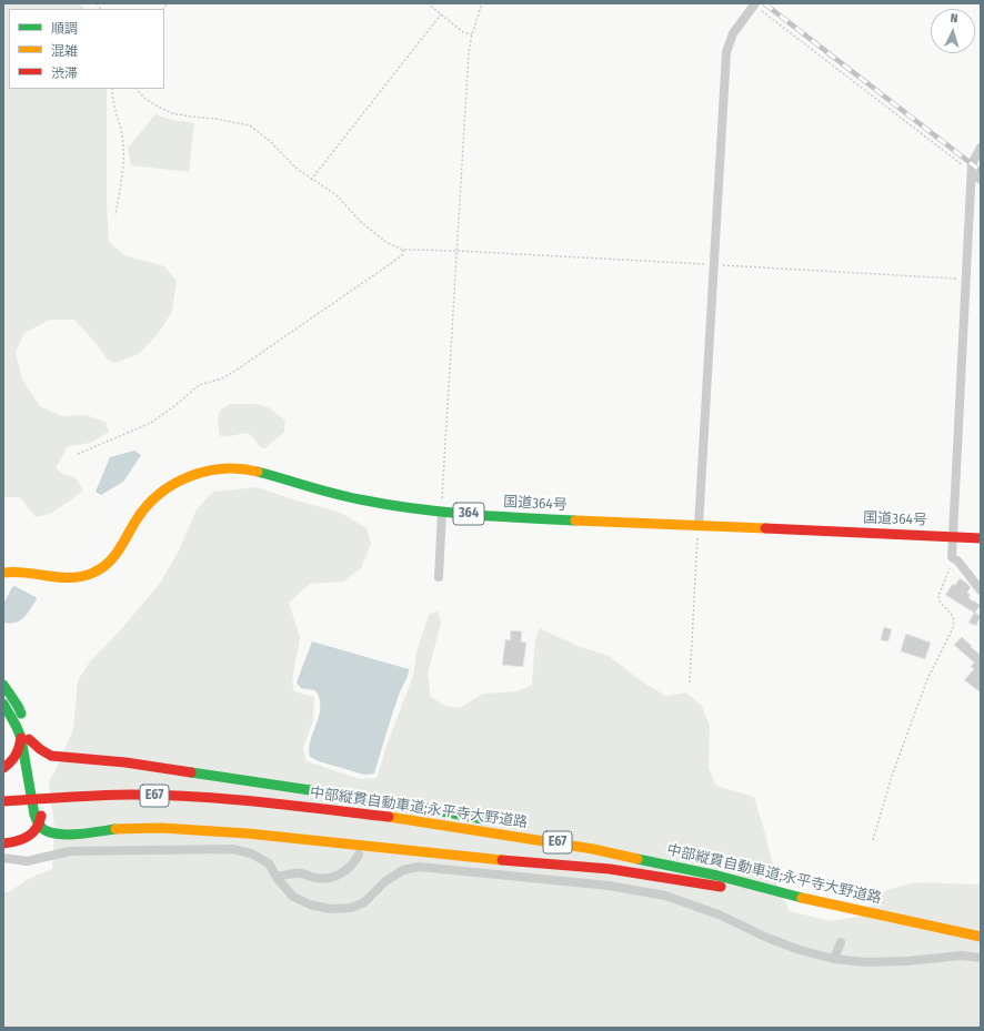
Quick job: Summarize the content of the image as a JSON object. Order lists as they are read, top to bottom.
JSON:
{
  "streets": {
    "highway": [
      "国道364号",
      "364",
      "E67",
      "中部縦貫自動車道;永平寺大野道路"
    ]
  },
  "legend": ["順調", "混雑", "渋滞"],
  "north": "top"
}
